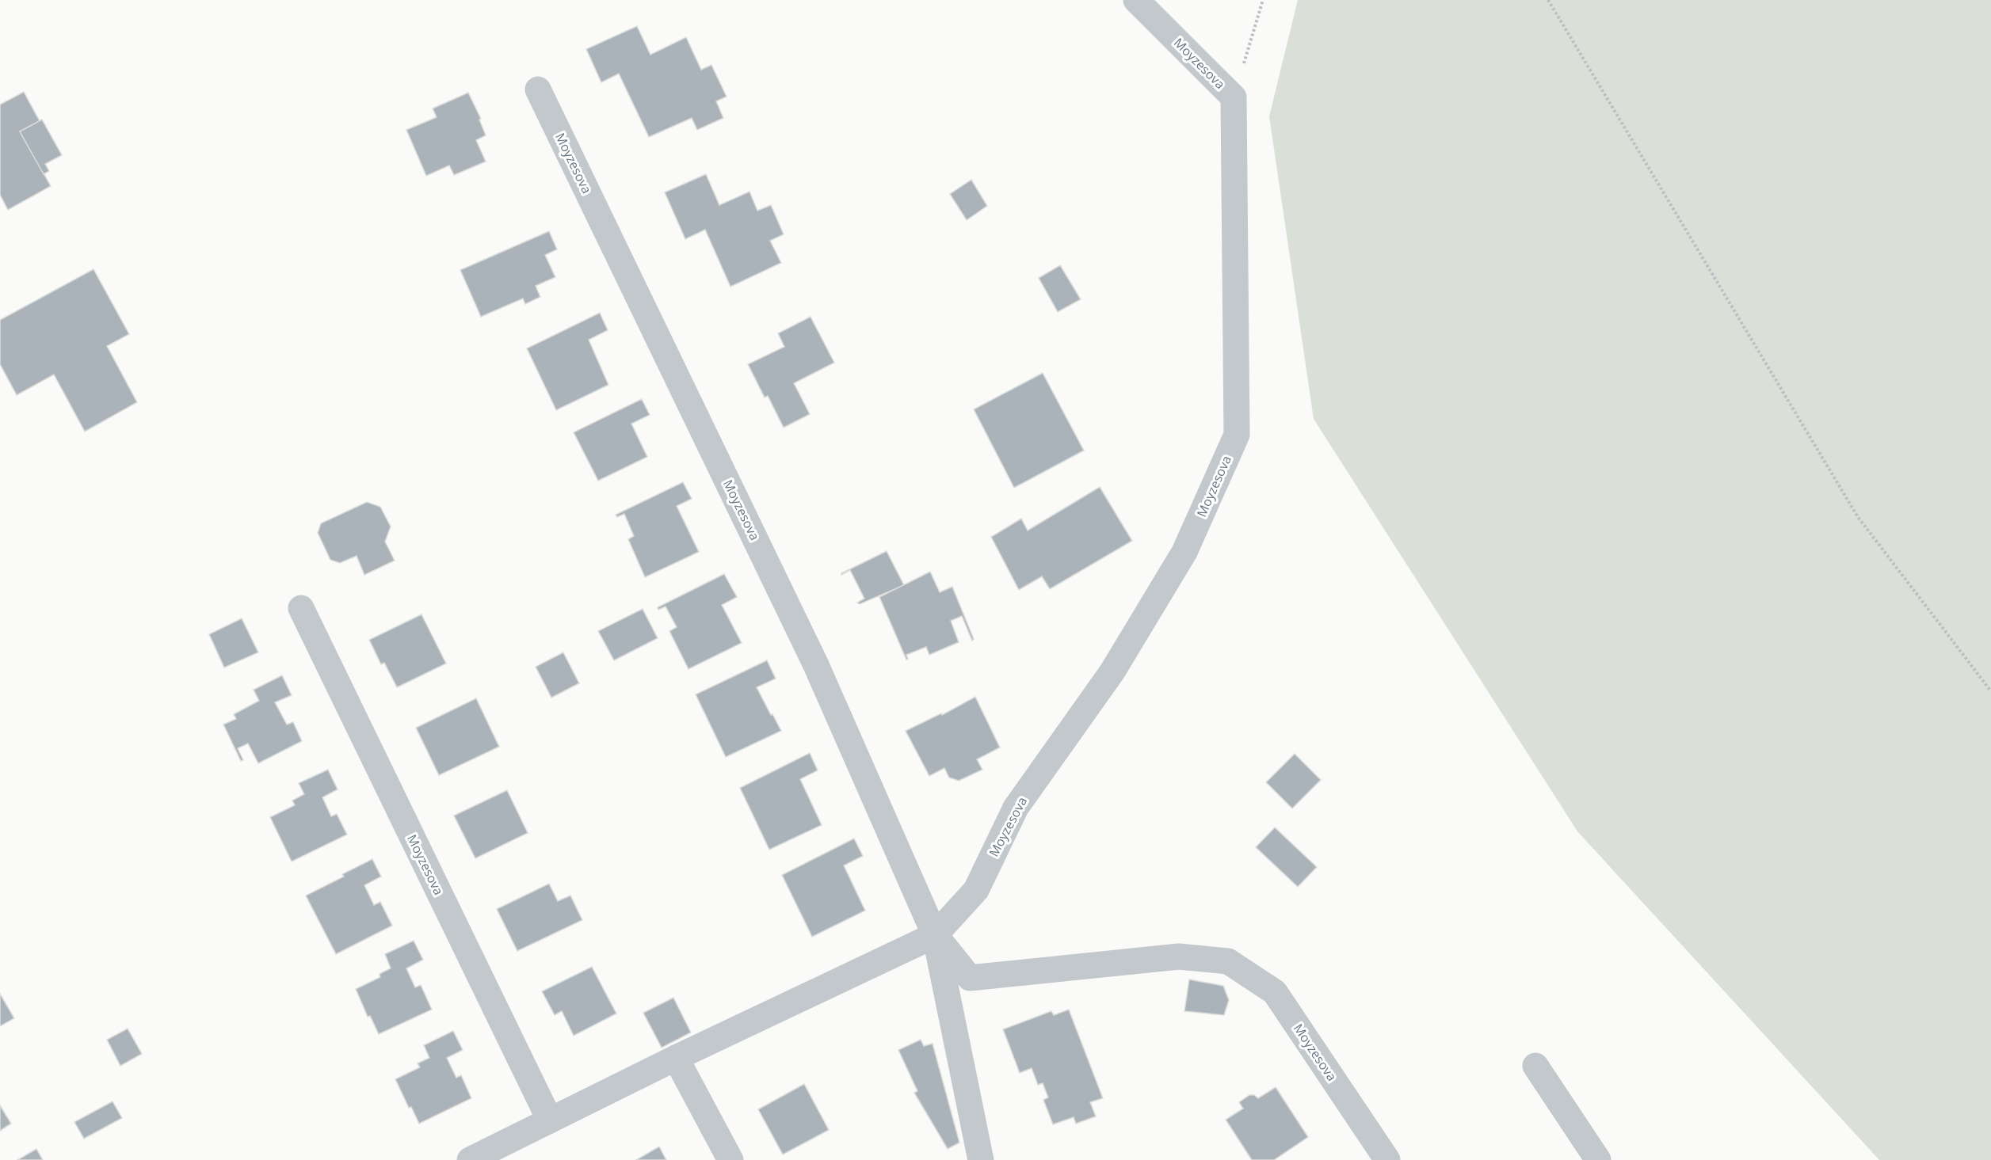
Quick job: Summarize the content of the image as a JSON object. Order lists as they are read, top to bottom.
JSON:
{
  "streets": {
    "street": ["Moyzesova"]
  }
}
